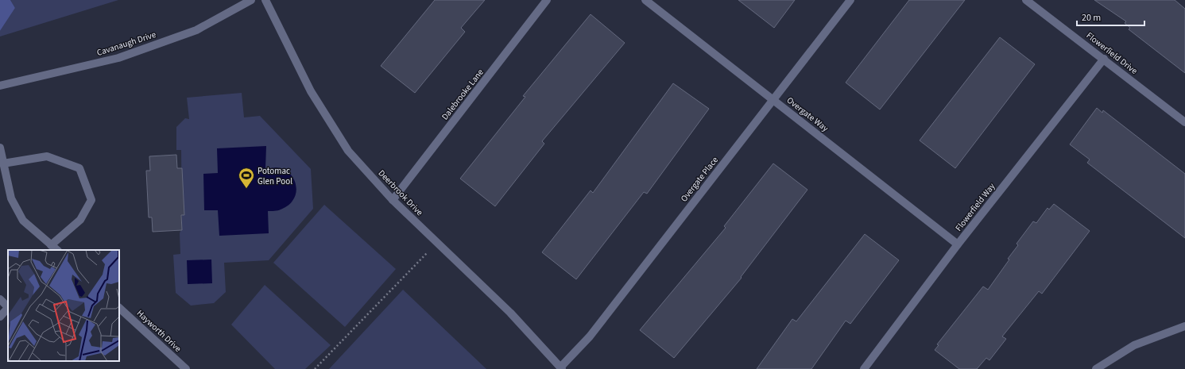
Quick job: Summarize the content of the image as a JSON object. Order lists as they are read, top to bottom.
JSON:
{
  "streets": {
    "street": [
      "Cavanaugh Drive",
      "Flowerfield Drive",
      "Dalebrooke Lane",
      "Overgate Way",
      "Overgate Place",
      "Deerbrook Drive",
      "Flowerfield Way",
      "Hayworth Drive"
    ]
  },
  "crossings": [
    ["Flowerfield Drive", "Flowerfield Way"],
    ["Dalebrooke Lane", "Deerbrook Drive"],
    ["Overgate Way", "Overgate Place"],
    ["Overgate Way", "Flowerfield Way"],
    ["Overgate Place", "Deerbrook Drive"]
  ],
  "places": {
    "sports": ["Potomac Glen Pool"]
  },
  "scale_bar": "20 m"
}
